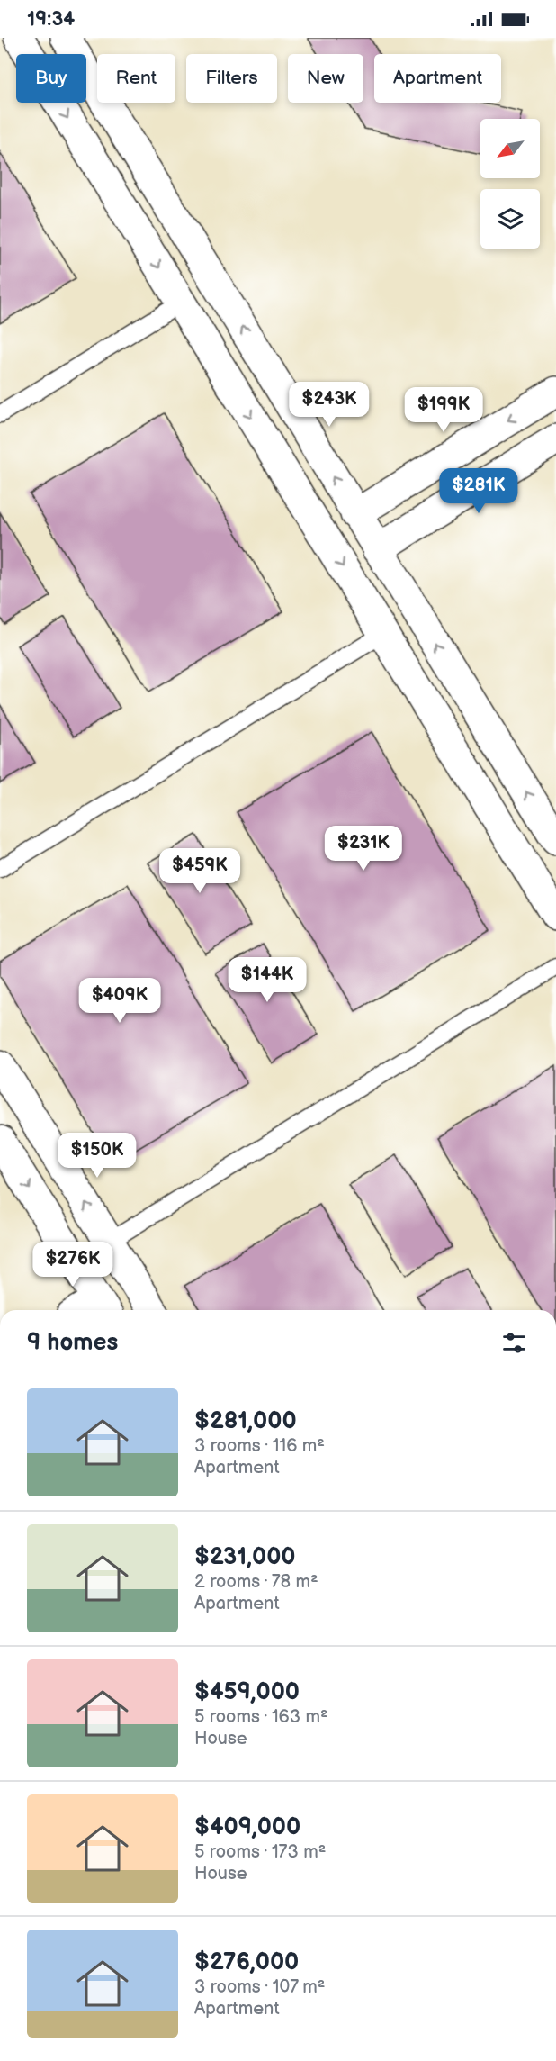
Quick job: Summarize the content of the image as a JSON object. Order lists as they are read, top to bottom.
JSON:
{
  "north": "bottom left",
  "page": {
    "status": "19:34",
    "chip": [
      "Buy",
      "Rent",
      "Filters",
      "New",
      "Apartment"
    ],
    "price": [
      "$243K",
      "$199K",
      "$281K",
      "$231K",
      "$459K",
      "$144K",
      "$409K",
      "$150K",
      "$276K"
    ],
    "heading": "9 homes",
    "list": [
      {
        "name": "$281,000",
        "note": "3 rooms · 116 m² · Apartment"
      },
      {
        "name": "$231,000",
        "note": "2 rooms · 78 m² · Apartment"
      },
      {
        "name": "$459,000",
        "note": "5 rooms · 163 m² · House"
      },
      {
        "name": "$409,000",
        "note": "5 rooms · 173 m² · House"
      },
      {
        "name": "$276,000",
        "note": "3 rooms · 107 m² · Apartment"
      }
    ]
  }
}
